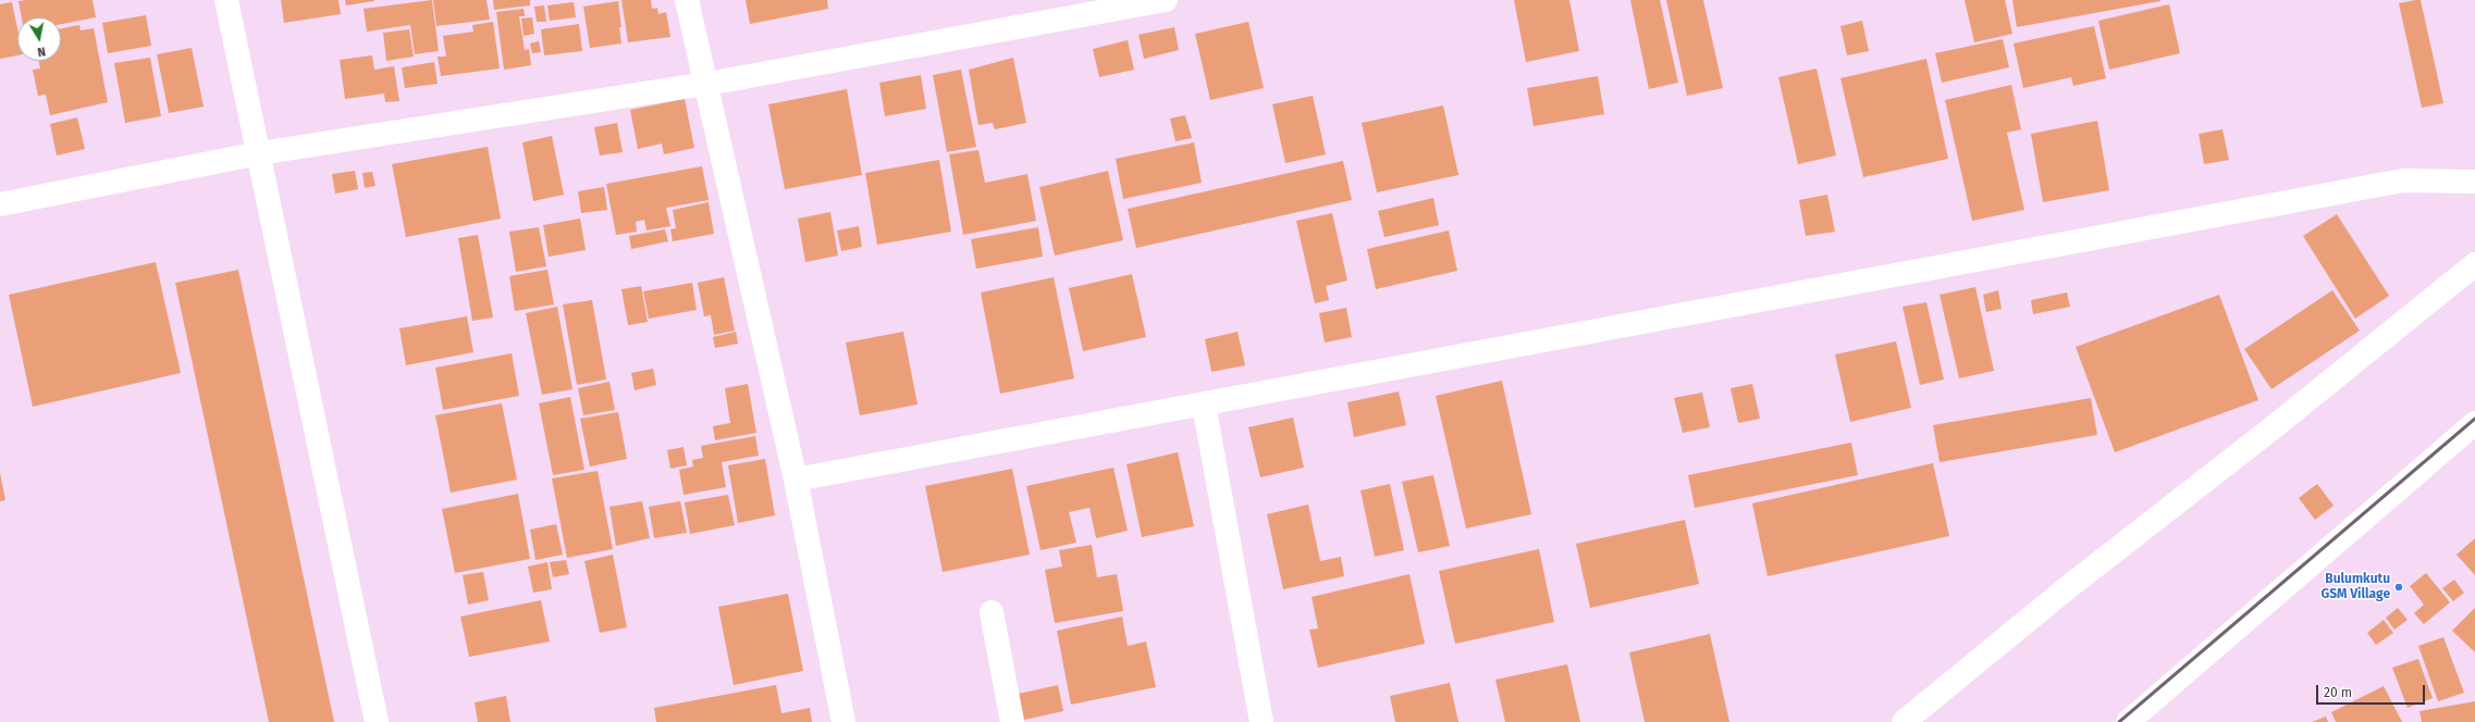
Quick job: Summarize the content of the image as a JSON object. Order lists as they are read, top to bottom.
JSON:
{
  "places": ["Bulumkutu GSM Village"],
  "scale_bar": "20 m",
  "north": "bottom"
}
